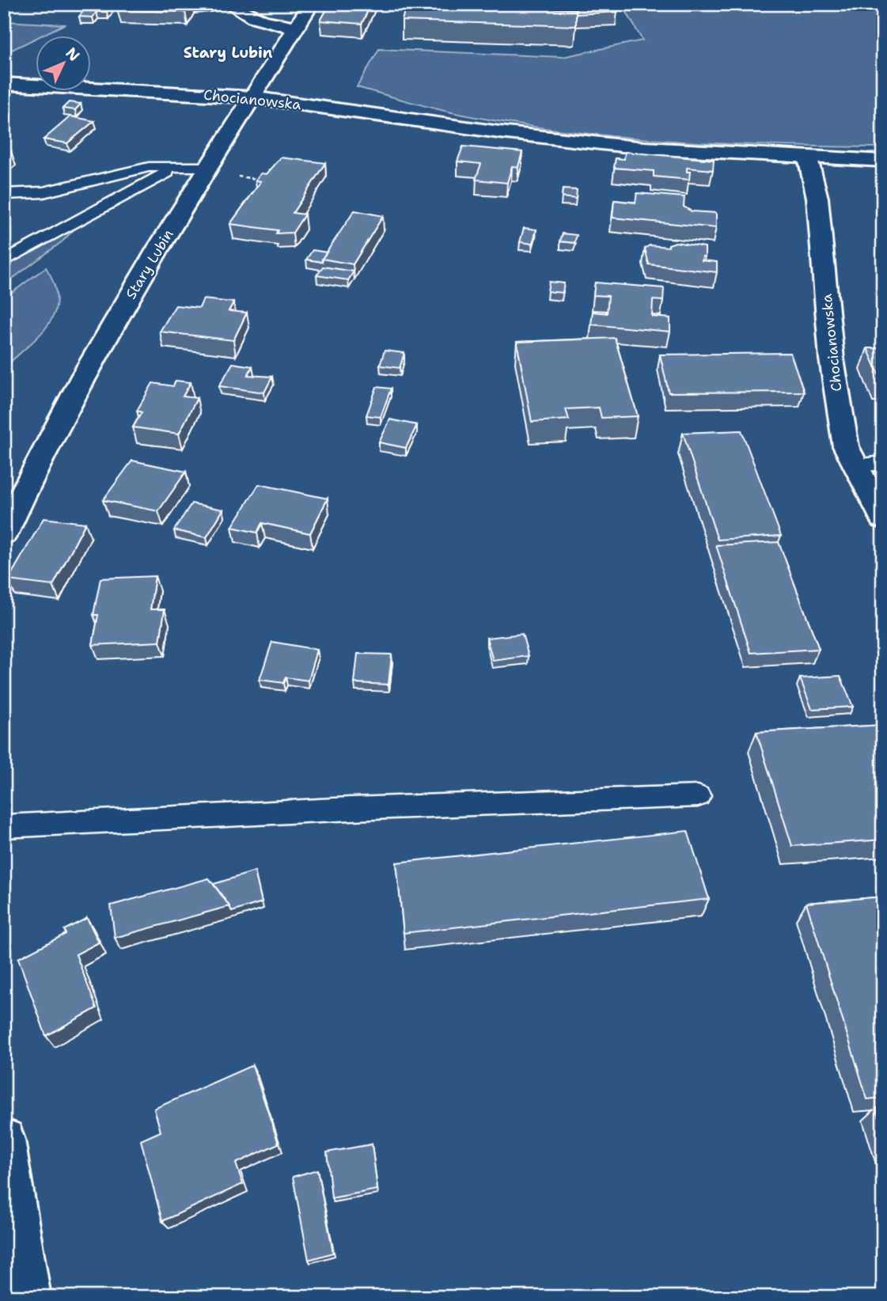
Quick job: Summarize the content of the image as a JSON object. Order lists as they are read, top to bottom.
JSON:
{
  "streets": {
    "street": ["Chocianowska", "Stary Lubin"]
  },
  "crossings": [
    ["Chocianowska", "Stary Lubin"]
  ],
  "districts": ["Stary Lubin"],
  "north": "top right"
}
